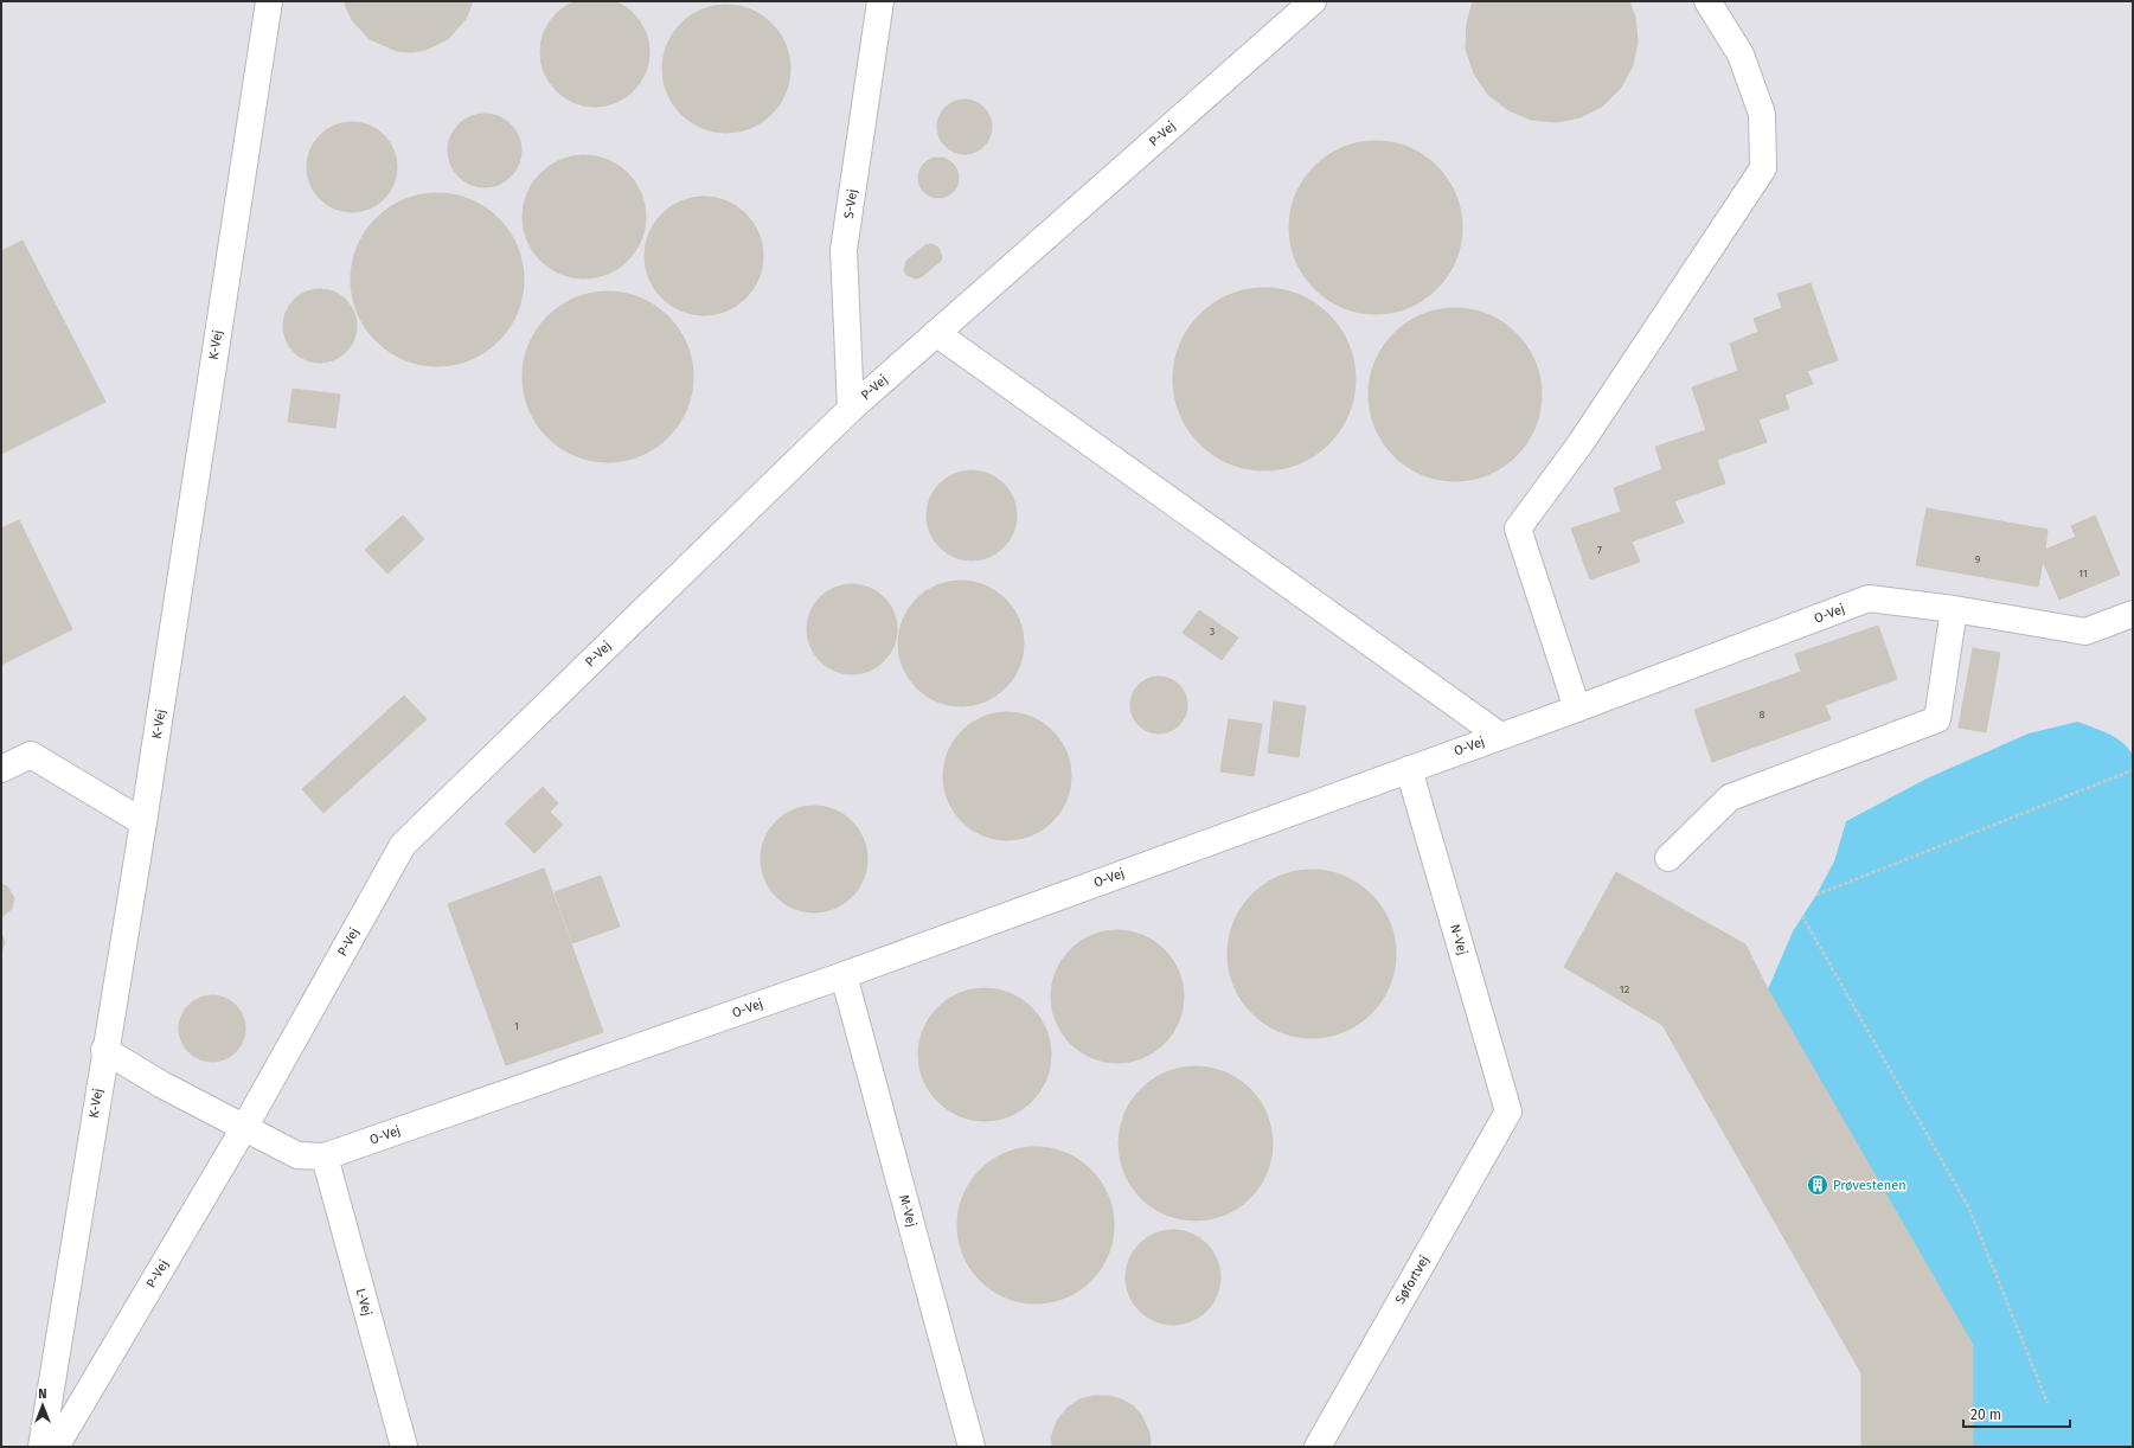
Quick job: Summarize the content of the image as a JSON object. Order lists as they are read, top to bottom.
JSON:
{
  "streets": {
    "lane": [
      "P-Vej",
      "S-Vej",
      "K-Vej",
      "O-Vej",
      "N-Vej",
      "M-Vej",
      "Søfortvej",
      "L-Vej"
    ]
  },
  "crossings": [
    ["P-Vej", "S-Vej"],
    ["P-Vej", "O-Vej"],
    ["K-Vej", "O-Vej"],
    ["O-Vej", "N-Vej"],
    ["O-Vej", "M-Vej"],
    ["O-Vej", "L-Vej"],
    ["N-Vej", "Søfortvej"]
  ],
  "places": {
    "building": ["Prøvestenen"]
  },
  "house_numbers": [
    "7",
    "9",
    "11",
    "3",
    "8",
    "12",
    "1"
  ],
  "scale_bar": "20 m",
  "north": "top"
}
